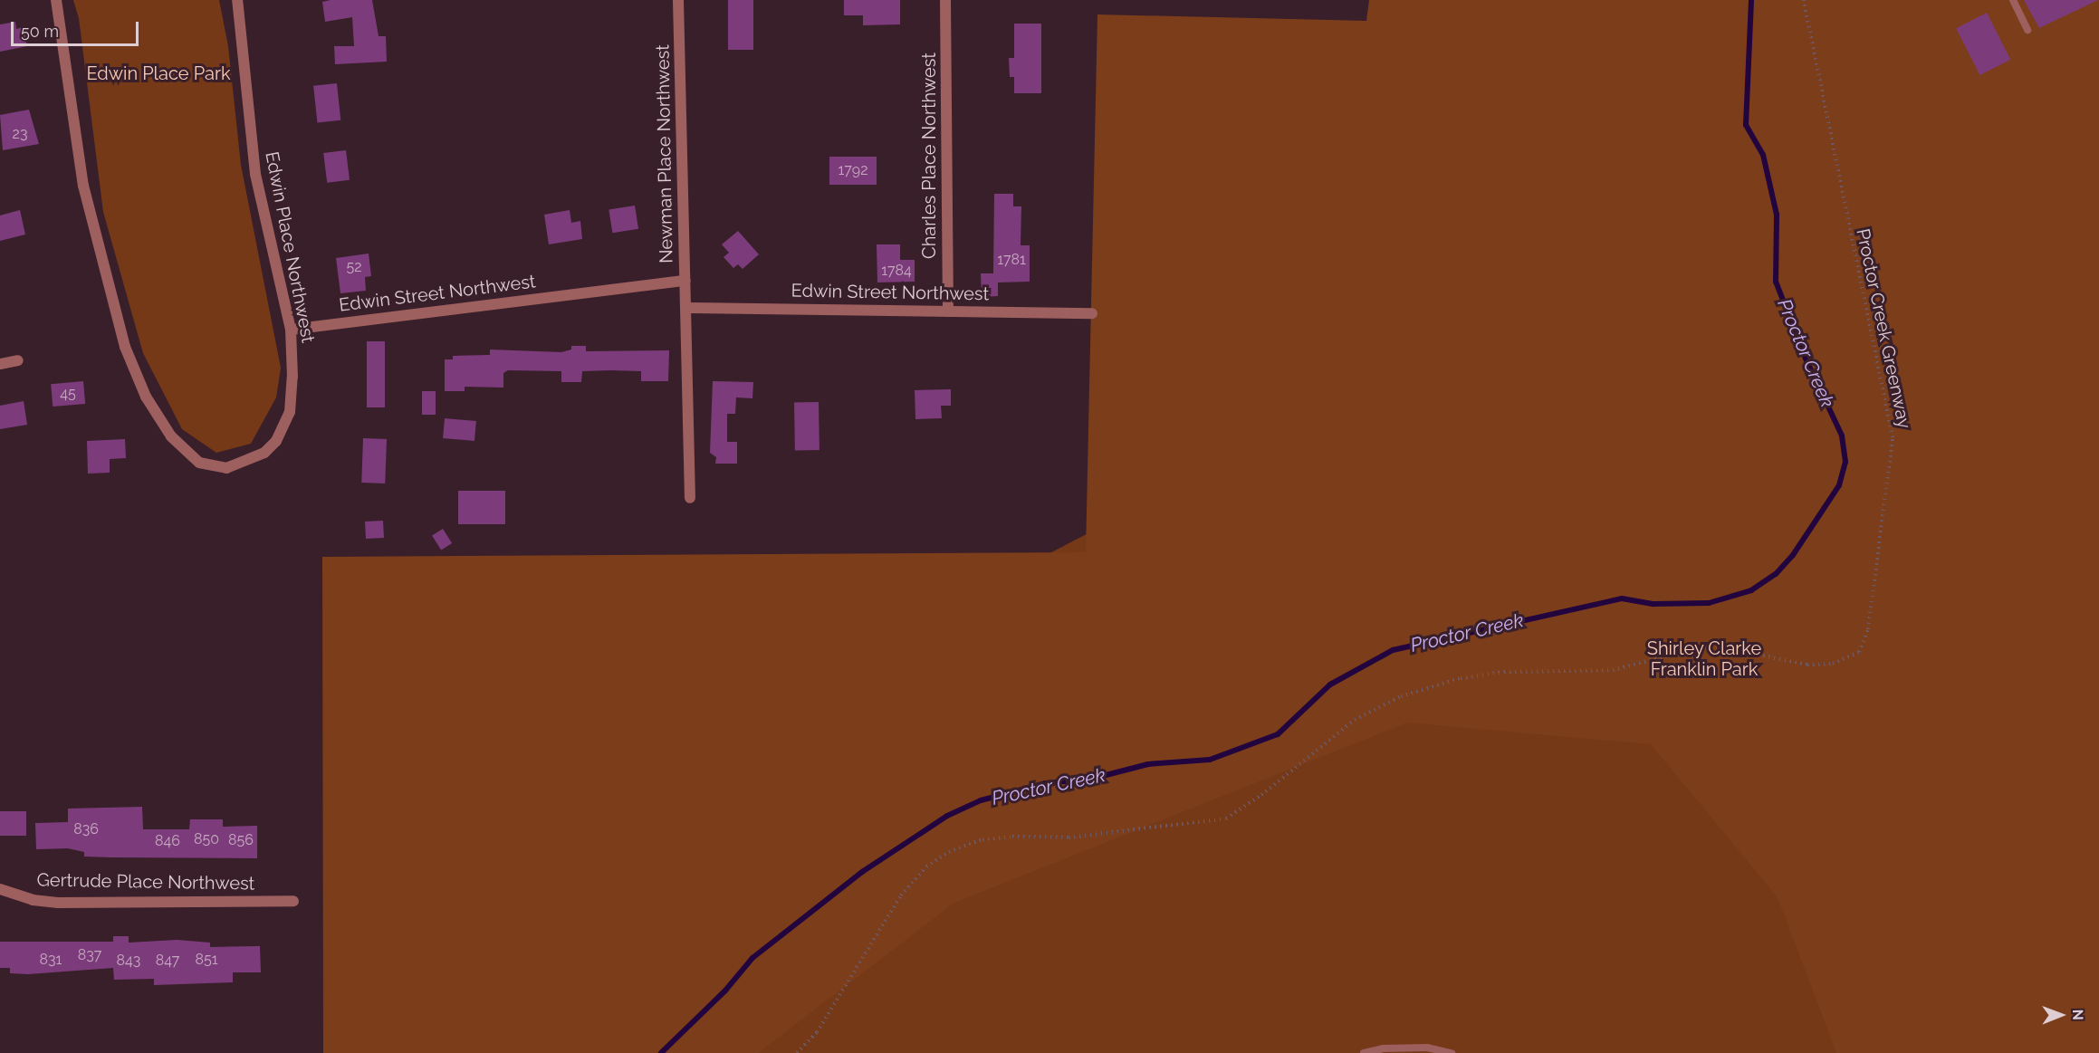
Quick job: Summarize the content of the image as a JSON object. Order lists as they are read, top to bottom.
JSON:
{
  "streets": {
    "street": [
      "Newman Place Northwest",
      "Charles Place Northwest",
      "Edwin Place Northwest",
      "Edwin Street Northwest",
      "Gertrude Place Northwest"
    ],
    "path": ["Proctor Creek Greenway"]
  },
  "crossings": [
    ["Newman Place Northwest", "Edwin Street Northwest"],
    ["Charles Place Northwest", "Edwin Street Northwest"],
    ["Edwin Place Northwest", "Edwin Street Northwest"]
  ],
  "water": ["Proctor Creek"],
  "parks": ["Edwin Place Park", "Shirley Clarke Franklin Park"],
  "house_numbers": [
    "23",
    "1792",
    "1781",
    "52",
    "1784",
    "45",
    "836",
    "850",
    "856",
    "846",
    "837",
    "831",
    "851",
    "843",
    "847"
  ],
  "scale_bar": "50 m",
  "north": "right"
}
